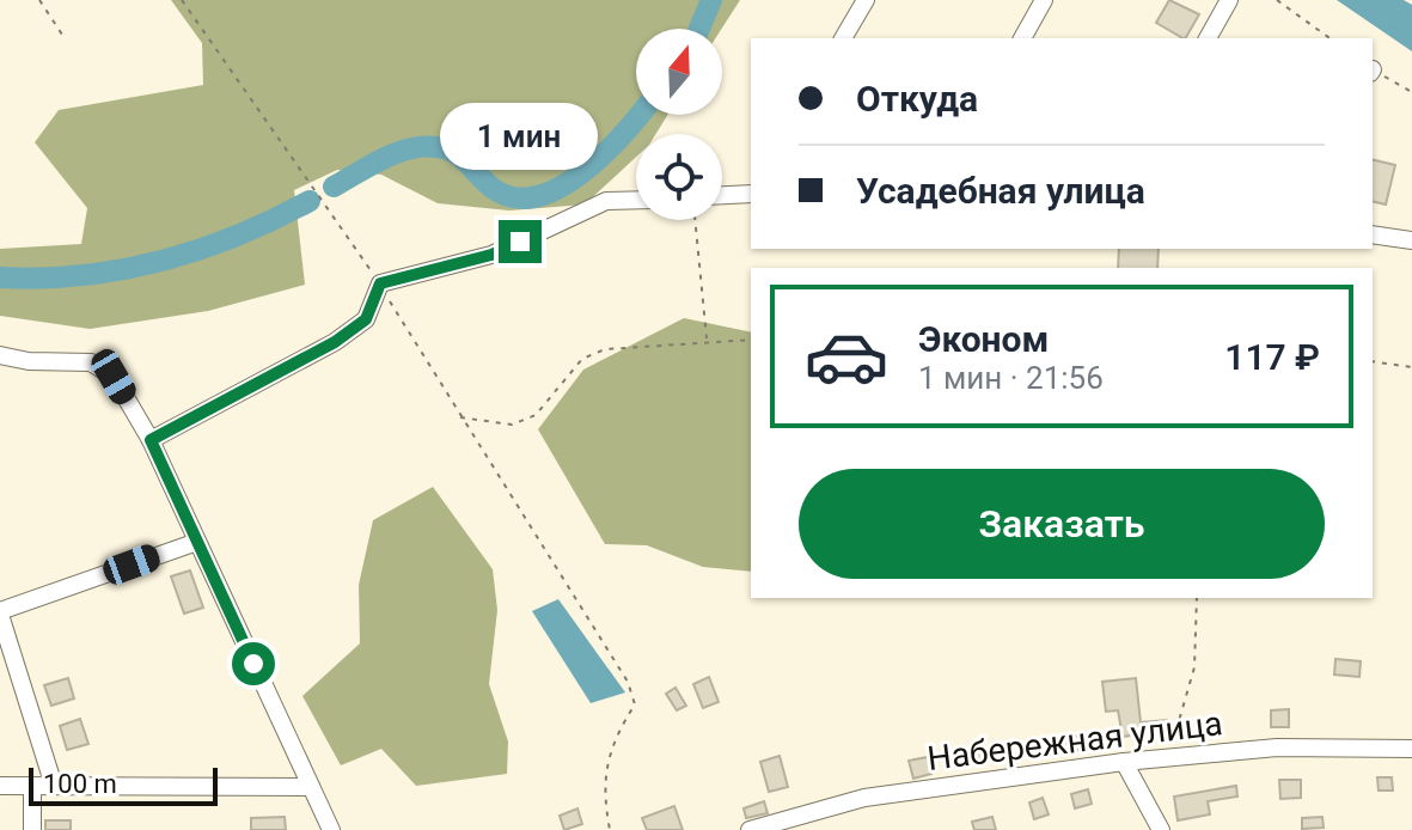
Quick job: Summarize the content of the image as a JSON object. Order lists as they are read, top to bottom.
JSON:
{
  "streets": {
    "street": ["Набережная улица"]
  },
  "scale_bar": "100 m",
  "north": "top",
  "page": {
    "banner": ["Откуда", "Усадебная улица"],
    "bubble": "1 мин",
    "list": [
      {
        "name": "Эконом",
        "note": "1 мин · 21:56",
        "value": "117 ₽"
      }
    ],
    "buttons": "Заказать",
    "scale": "100 m"
  }
}
